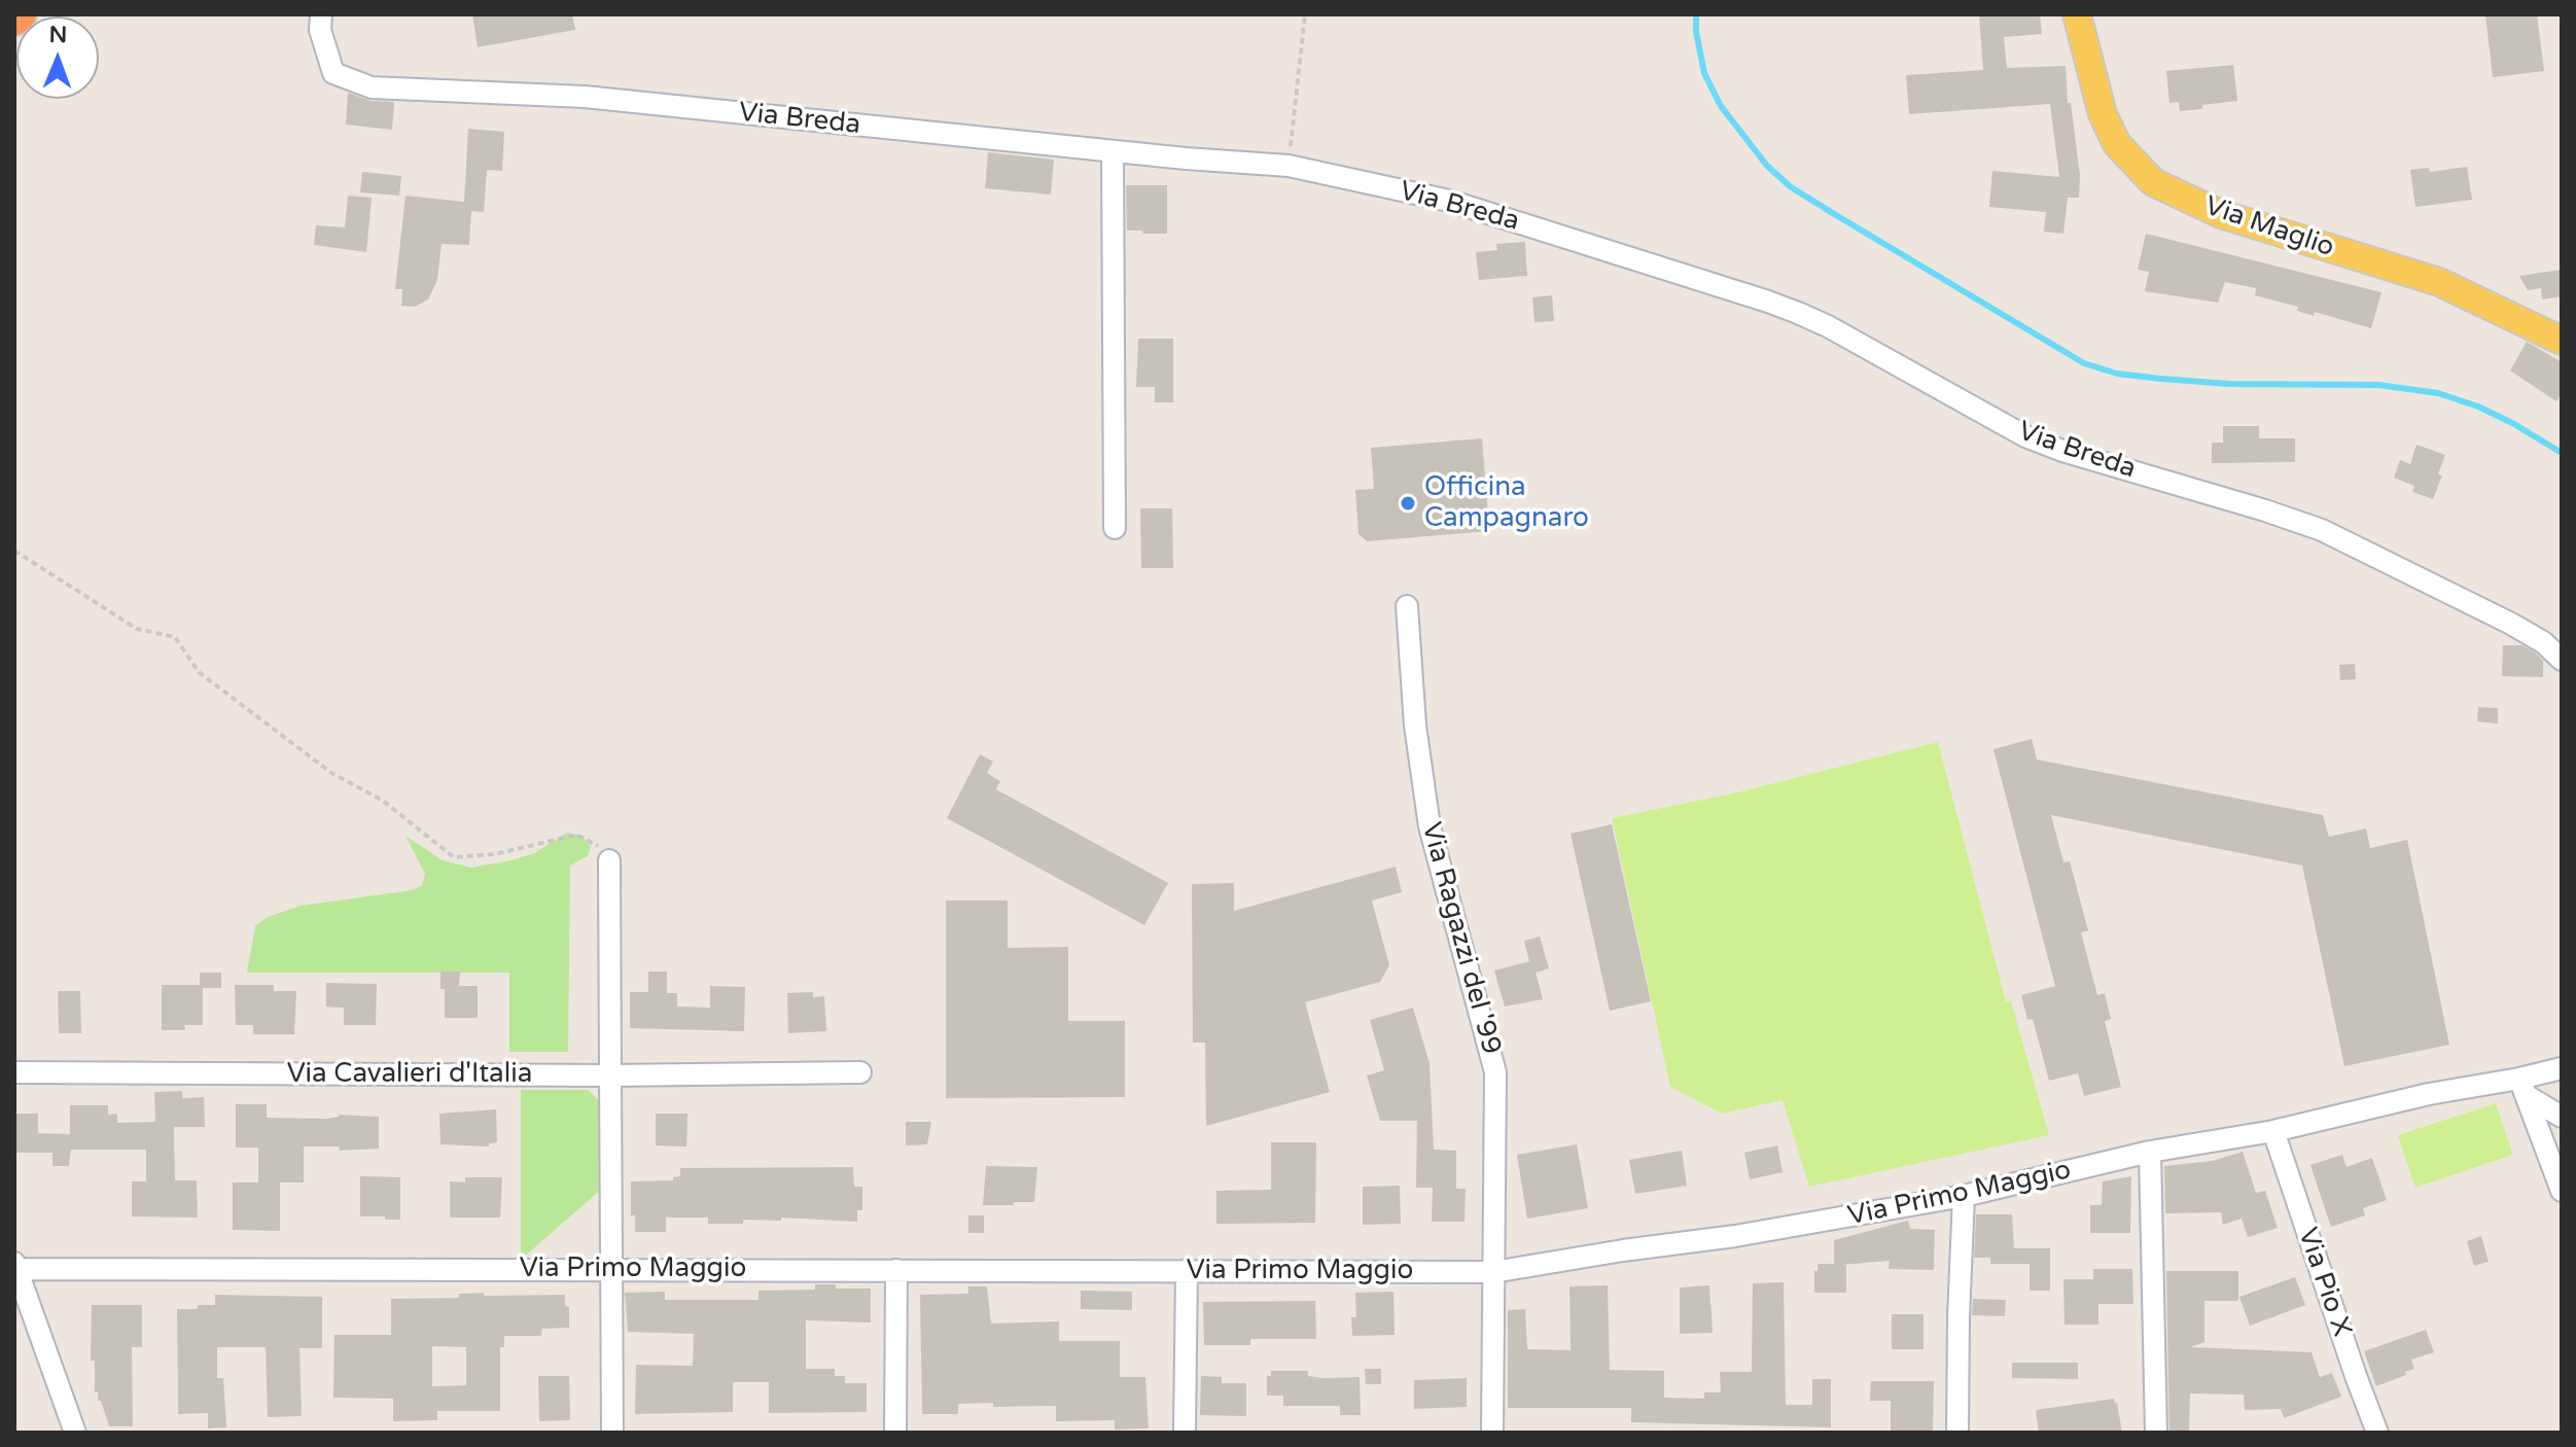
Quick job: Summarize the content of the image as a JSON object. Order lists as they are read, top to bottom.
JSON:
{
  "streets": {
    "main road": ["Via Maglio"],
    "street": [
      "Via Breda",
      "Via Ragazzi del '99",
      "Via Cavalieri d'Italia",
      "Via Primo Maggio",
      "Via Pio X"
    ]
  },
  "crossings": [
    ["Via Ragazzi del '99", "Via Primo Maggio"],
    ["Via Primo Maggio", "Via Pio X"]
  ],
  "places": ["Officina Campagnaro"],
  "north": "top"
}
